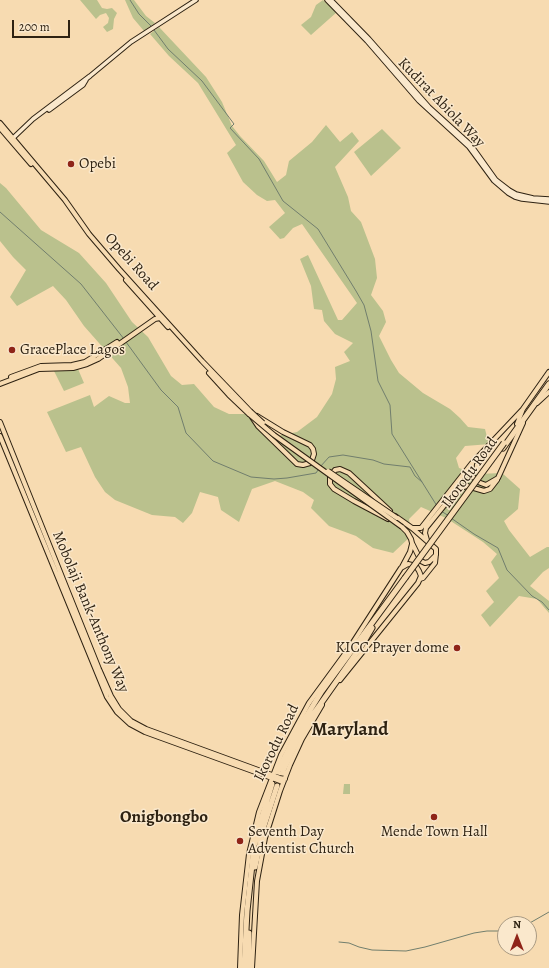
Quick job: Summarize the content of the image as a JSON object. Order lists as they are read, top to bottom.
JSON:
{
  "streets": {
    "highway": ["Ikorodu Road"],
    "main road": ["Kudirat Abiola Way", "Opebi Road", "Mobolaji Bank-Anthony Way"]
  },
  "crossings": [
    ["Ikorodu Road", "Mobolaji Bank-Anthony Way"]
  ],
  "districts": ["Maryland", "Onigbongbo"],
  "places": [
    "Opebi",
    "GracePlace Lagos",
    "KICC Prayer dome",
    "Mende Town Hall",
    "Seventh Day Adventist Church"
  ],
  "scale_bar": "200 m",
  "north": "top"
}
